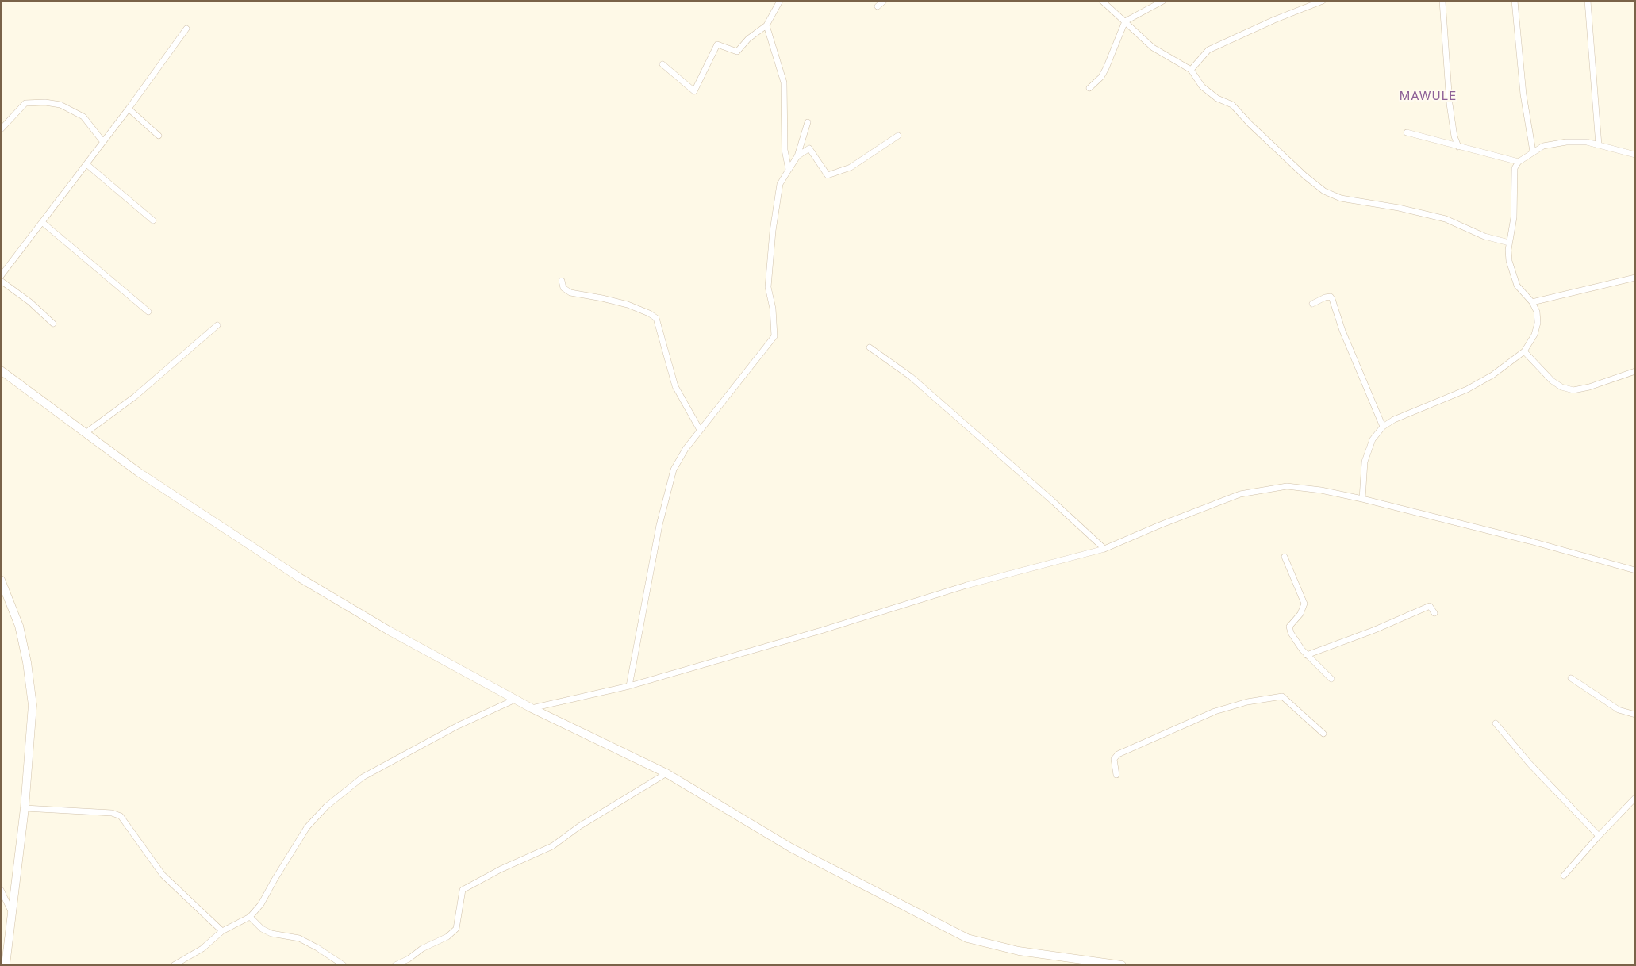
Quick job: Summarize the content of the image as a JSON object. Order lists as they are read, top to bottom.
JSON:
{
  "districts": ["MAWULE"]
}
